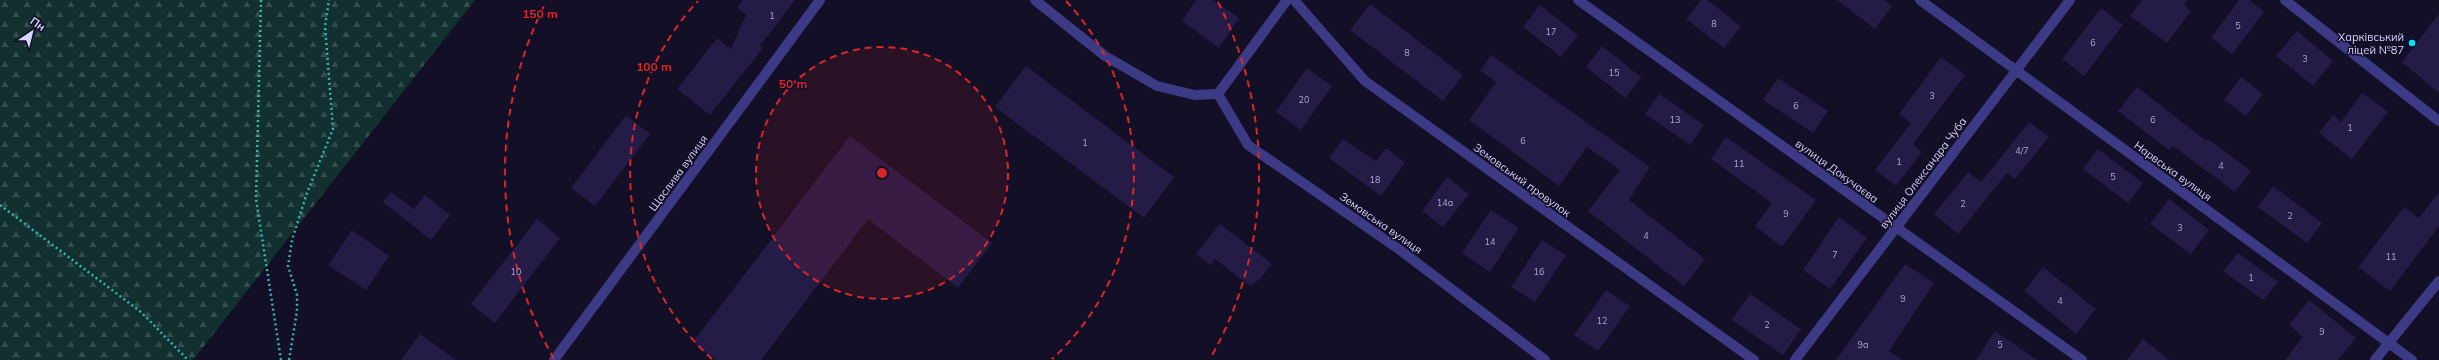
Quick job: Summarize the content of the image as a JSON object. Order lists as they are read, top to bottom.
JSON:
{
  "streets": {
    "street": [
      "вулиця Докучаєва",
      "Нарвська вулиця",
      "Щаслива вулиця",
      "вулиця Олександра Чуба",
      "Земовський провулок",
      "Земовська вулиця"
    ]
  },
  "crossings": [
    ["вулиця Докучаєва", "вулиця Олександра Чуба"],
    ["Нарвська вулиця", "вулиця Олександра Чуба"]
  ],
  "places": ["Харківський ліцей №87"],
  "house_numbers": [
    "1",
    "8",
    "5",
    "17",
    "6",
    "8",
    "3",
    "15",
    "3",
    "20",
    "6",
    "13",
    "6",
    "1",
    "6",
    "1",
    "4/7",
    "1",
    "11",
    "4",
    "5",
    "18",
    "14а",
    "2",
    "9",
    "2",
    "3",
    "4",
    "14",
    "7",
    "11",
    "10",
    "16",
    "1",
    "9",
    "4",
    "12",
    "2",
    "9",
    "9а",
    "5"
  ],
  "north": "top right",
  "rings": ["150 m", "100 m", "50 m"]
}
